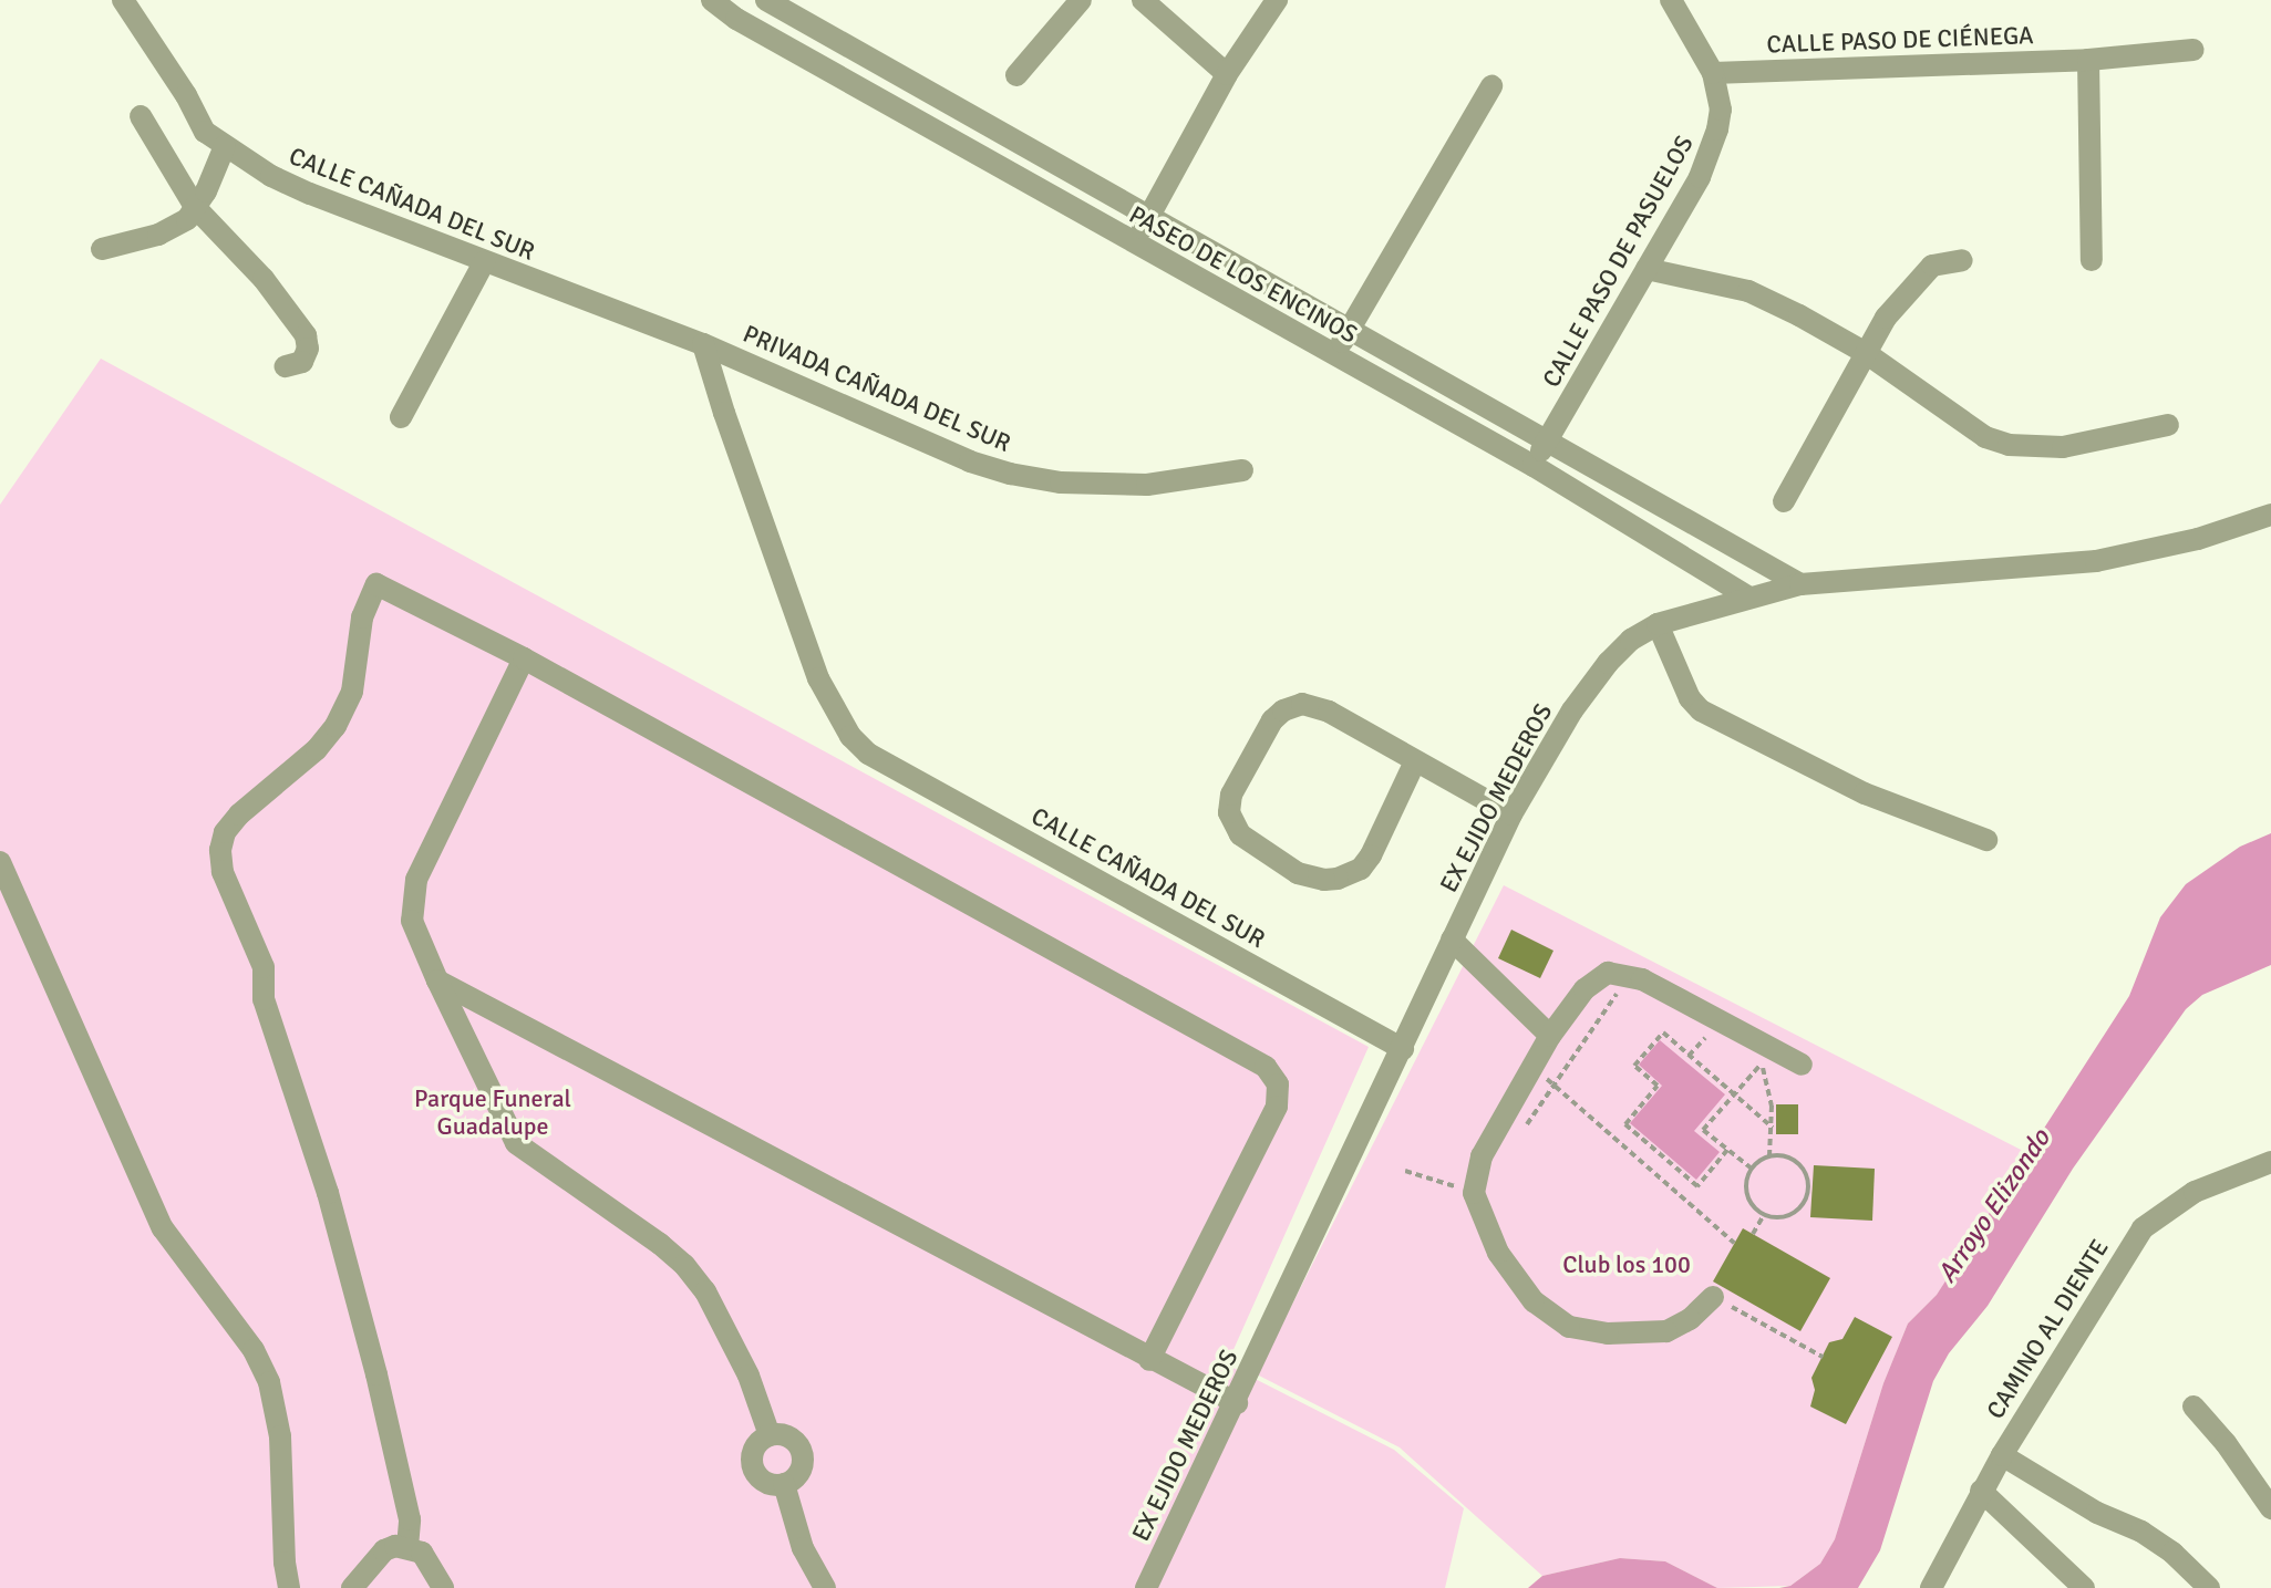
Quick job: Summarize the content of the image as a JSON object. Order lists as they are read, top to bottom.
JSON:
{
  "streets": {
    "street": [
      "CALLE PASO DE CIÉNEGA",
      "CALLE CAÑADA DEL SUR",
      "CALLE PASO DE PASUELOS",
      "PASEO DE LOS ENCINOS",
      "PRIVADA CAÑADA DEL SUR",
      "EX EJIDO MEDEROS",
      "CAMINO AL DIENTE"
    ]
  },
  "crossings": [
    ["CALLE PASO DE CIÉNEGA", "CALLE PASO DE PASUELOS"],
    ["CALLE CAÑADA DEL SUR", "PRIVADA CAÑADA DEL SUR"],
    ["CALLE CAÑADA DEL SUR", "EX EJIDO MEDEROS"],
    ["CALLE PASO DE PASUELOS", "PASEO DE LOS ENCINOS"],
    ["PASEO DE LOS ENCINOS", "EX EJIDO MEDEROS"]
  ],
  "water": ["Arroyo Elizondo"],
  "parks": ["Parque Funeral Guadalupe", "Club los 100"]
}
